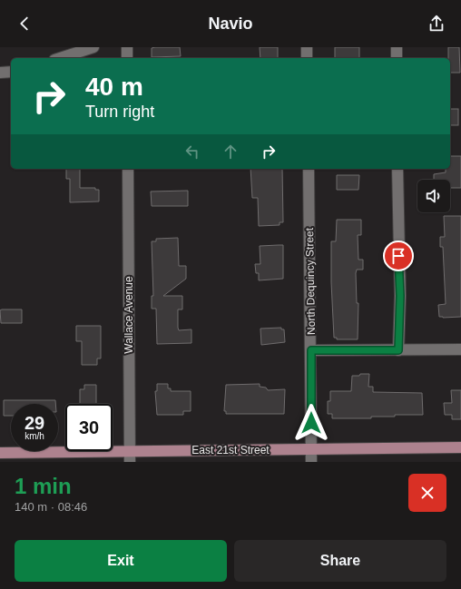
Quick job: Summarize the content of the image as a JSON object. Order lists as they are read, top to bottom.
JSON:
{
  "streets": {
    "main road": ["East 21st Street"],
    "street": ["North Dequincy Street", "Wallace Avenue"]
  },
  "crossings": [
    ["North Dequincy Street", "East 21st Street"],
    ["Wallace Avenue", "East 21st Street"]
  ],
  "page": {
    "header": "Navio",
    "turn": ["40 m", "Turn right"],
    "speed": "29 km/h",
    "limit": "30",
    "heading": ["1 min", "140 m · 08:46"],
    "buttons": ["Exit", "Share"]
  }
}
